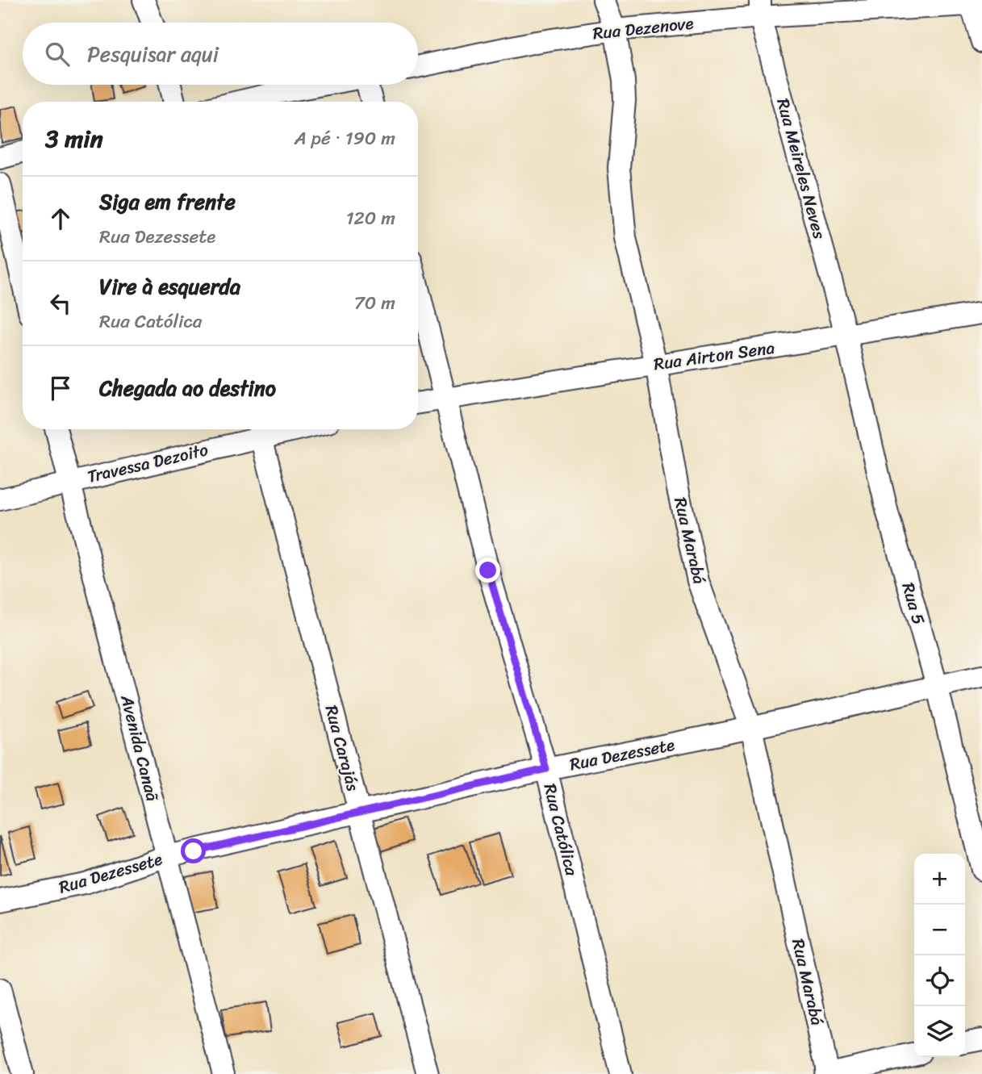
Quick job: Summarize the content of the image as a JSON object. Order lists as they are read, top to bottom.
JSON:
{
  "streets": {
    "street": [
      "Rua Dezenove",
      "Rua Meireles Neves",
      "Rua Airton Sena",
      "Travessa Dezoito",
      "Rua Marabá",
      "Rua 5",
      "Avenida Canaã",
      "Rua Carajás",
      "Rua Dezessete",
      "Rua Católica"
    ]
  },
  "crossings": [
    ["Rua Dezenove", "Rua Meireles Neves"],
    ["Rua Dezenove", "Rua Marabá"],
    ["Rua Meireles Neves", "Rua Airton Sena"],
    ["Rua Meireles Neves", "Rua 5"],
    ["Rua Airton Sena", "Rua Marabá"],
    ["Rua Airton Sena", "Rua 5"],
    ["Rua Airton Sena", "Rua Católica"],
    ["Travessa Dezoito", "Avenida Canaã"],
    ["Travessa Dezoito", "Rua Carajás"],
    ["Rua Marabá", "Rua Dezessete"],
    ["Rua 5", "Rua Dezessete"],
    ["Avenida Canaã", "Rua Dezessete"],
    ["Rua Carajás", "Rua Dezessete"],
    ["Rua Dezessete", "Rua Católica"]
  ],
  "page": {
    "search": "Pesquisar aqui",
    "heading": ["3 min", "A pé · 190 m"],
    "list": [
      ["Siga em frente", "Rua Dezessete", "120 m"],
      ["Vire à esquerda", "Rua Católica", "70 m"],
      "Chegada ao destino"
    ],
    "map_buttons": ["+", "−"]
  }
}
